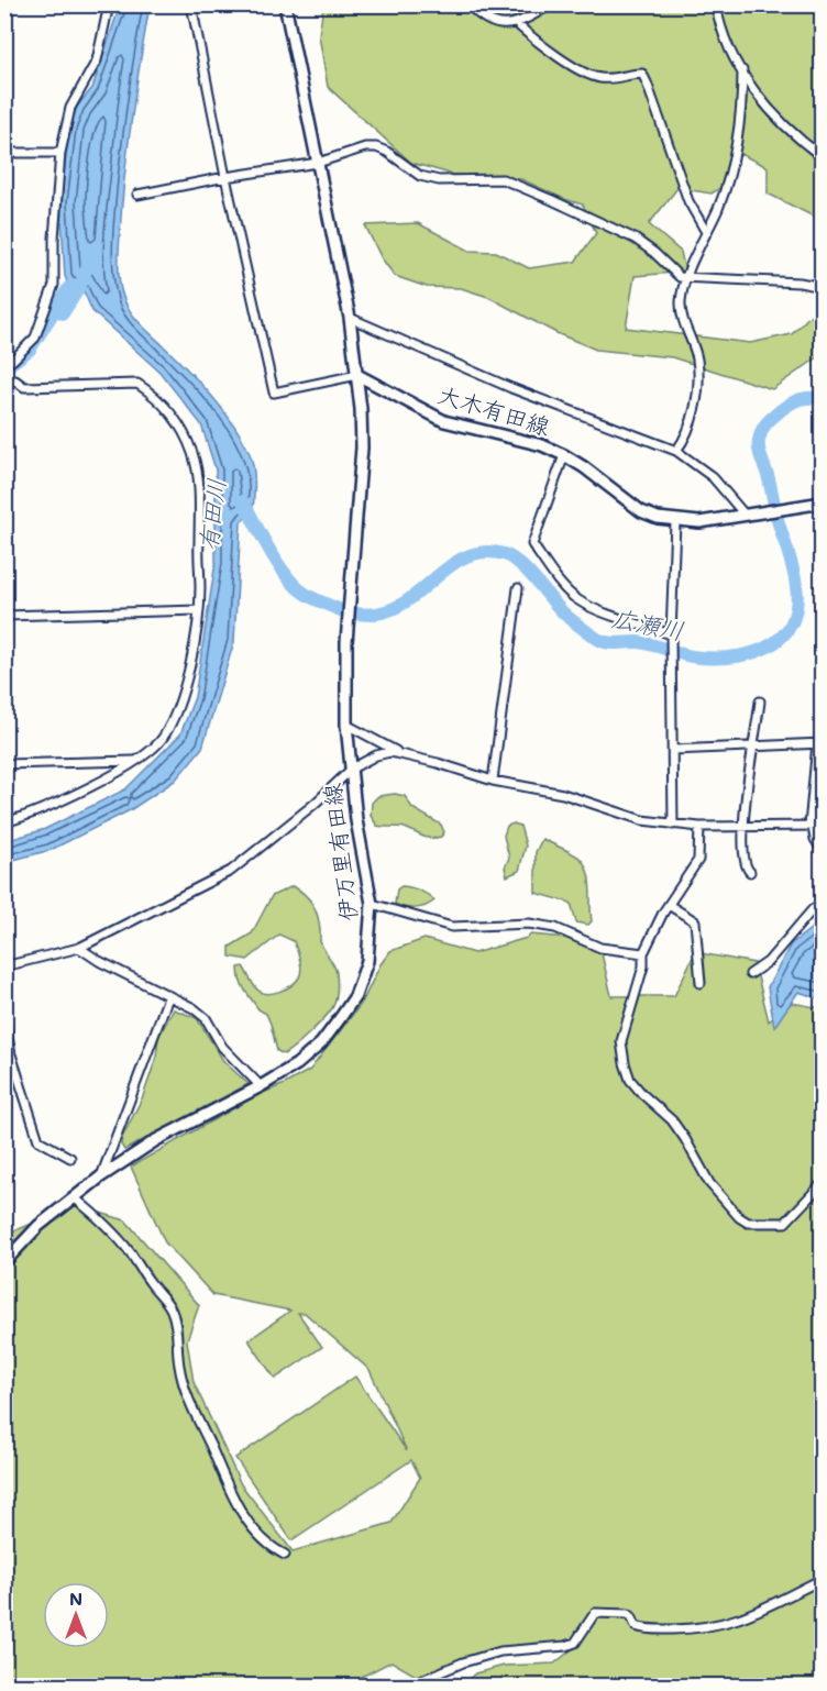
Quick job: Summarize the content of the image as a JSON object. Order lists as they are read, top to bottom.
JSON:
{
  "streets": {
    "main road": ["大木有田線", "伊万里有田線"]
  },
  "crossings": [
    ["大木有田線", "伊万里有田線"]
  ],
  "water": ["有田川", "広瀬川"],
  "north": "top"
}
